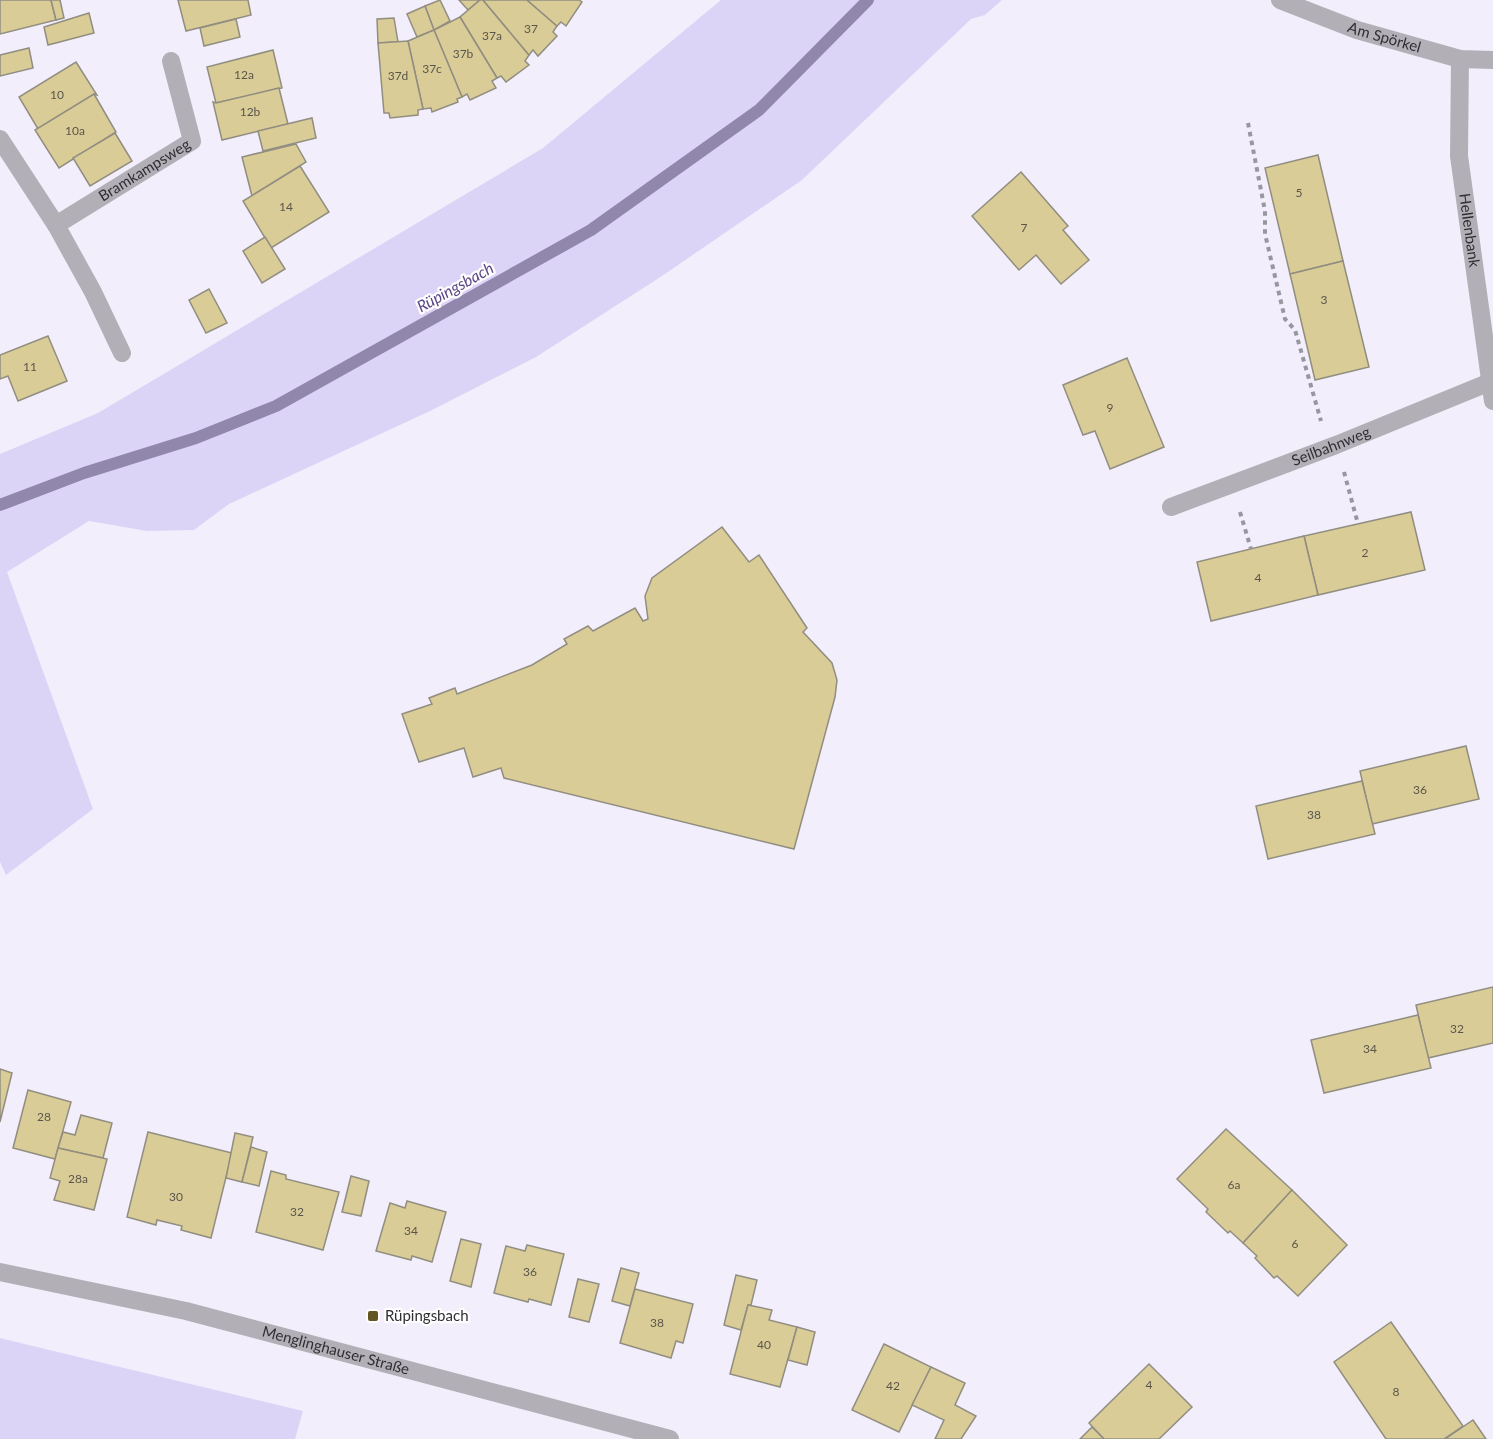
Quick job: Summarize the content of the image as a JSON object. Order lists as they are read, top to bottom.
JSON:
{
  "streets": {
    "street": [
      "Am Spörkel",
      "Bramkampsweg",
      "Hellenbank",
      "Seilbahnweg",
      "Menglinghauser Straße"
    ]
  },
  "crossings": [
    ["Am Spörkel", "Hellenbank"],
    ["Hellenbank", "Seilbahnweg"]
  ],
  "water": ["Rüpingsbach"],
  "places": {
    "transit": ["Rüpingsbach"]
  },
  "house_numbers": [
    "37",
    "37a",
    "37b",
    "37c",
    "12a",
    "37d",
    "10",
    "12b",
    "10a",
    "5",
    "14",
    "7",
    "3",
    "11",
    "9",
    "2",
    "4",
    "36",
    "38",
    "32",
    "34",
    "28",
    "28a",
    "6a",
    "30",
    "32",
    "34",
    "6",
    "36",
    "38",
    "40",
    "4",
    "42",
    "8"
  ]
}
